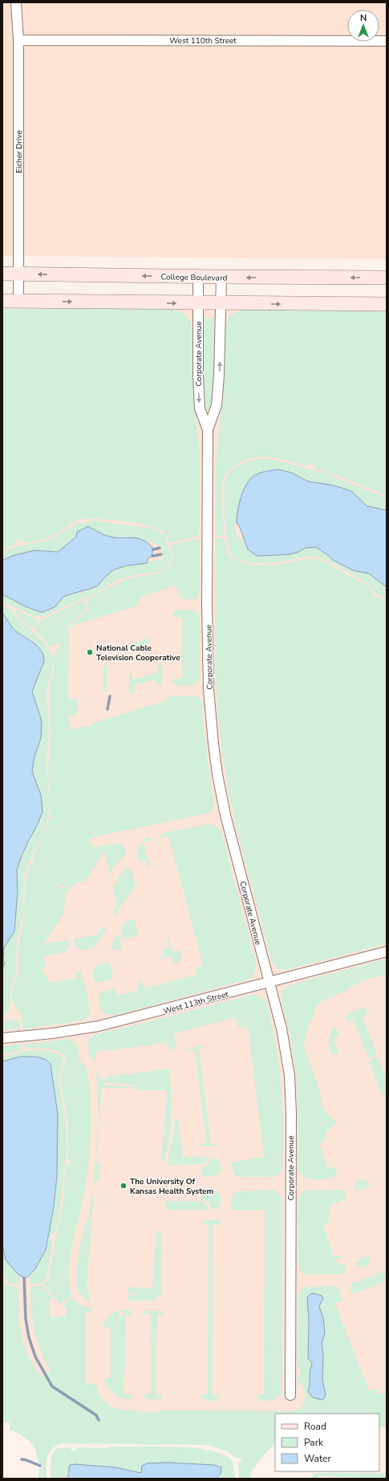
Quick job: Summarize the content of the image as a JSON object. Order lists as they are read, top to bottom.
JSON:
{
  "streets": {
    "main road": ["College Boulevard"],
    "street": [
      "West 110th Street",
      "Eicher Drive",
      "Corporate Avenue",
      "West 113th Street"
    ]
  },
  "crossings": [
    ["West 110th Street", "Eicher Drive"],
    ["Eicher Drive", "College Boulevard"],
    ["College Boulevard", "Corporate Avenue"],
    ["Corporate Avenue", "West 113th Street"]
  ],
  "places": ["National Cable Television Cooperative", "The University Of Kansas Health System"],
  "legend": ["Road", "Park", "Water"],
  "north": "top"
}
